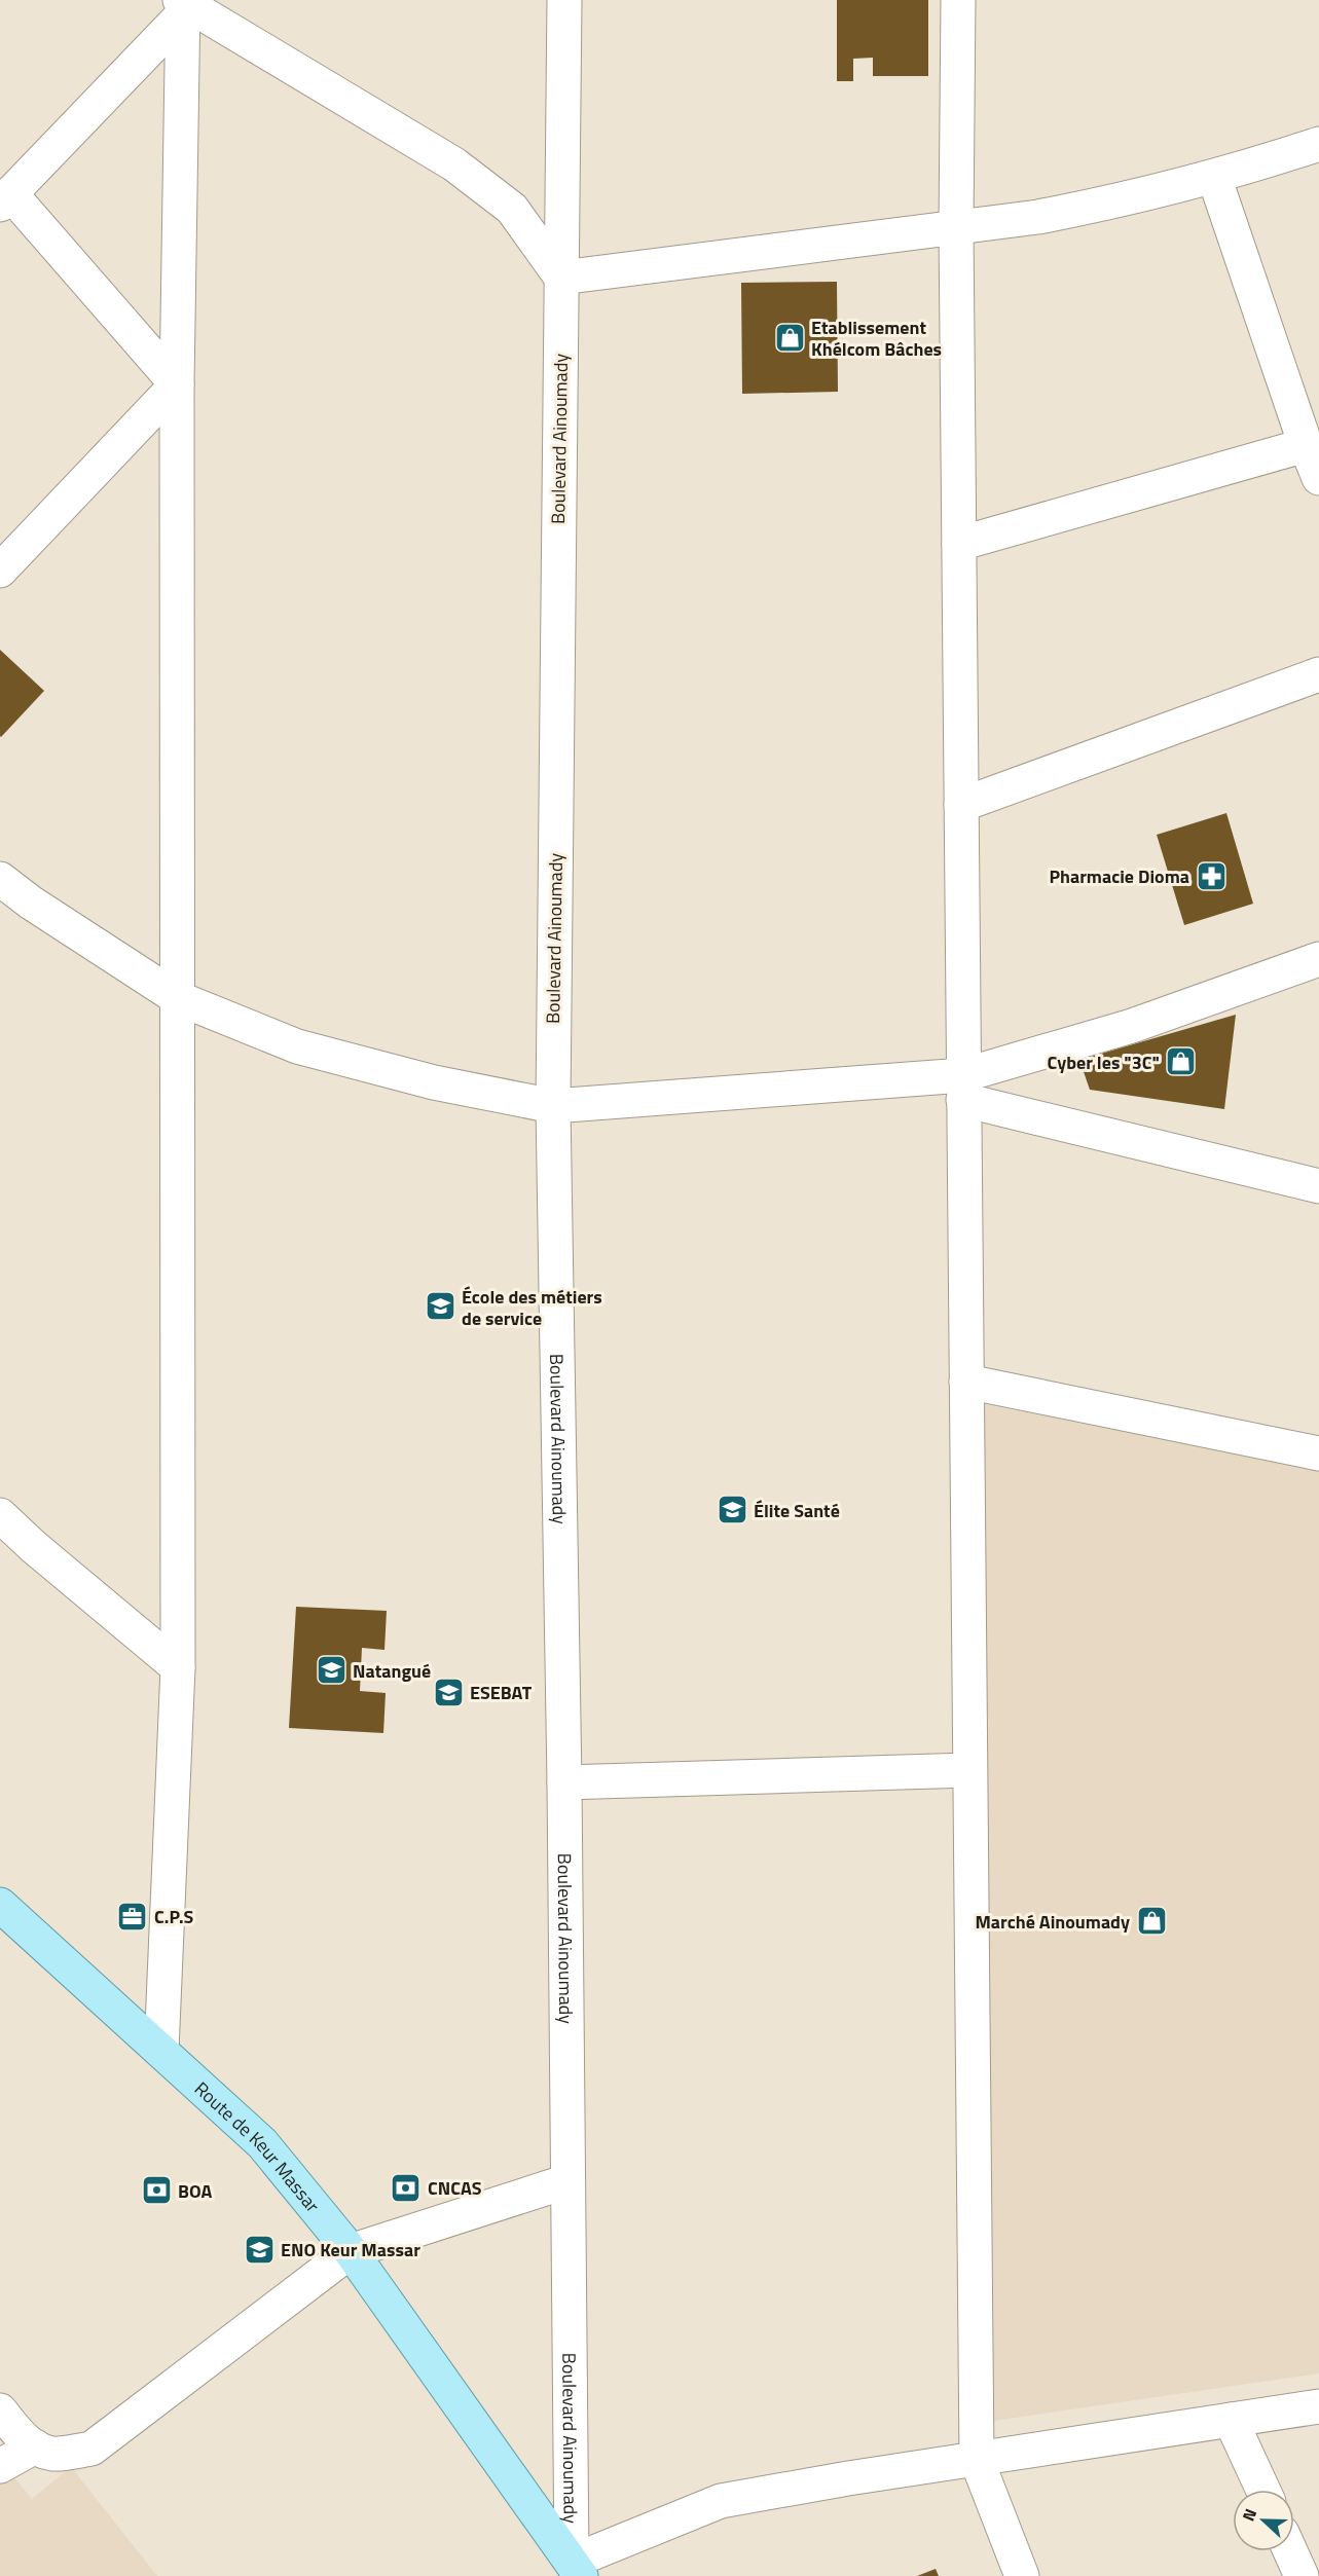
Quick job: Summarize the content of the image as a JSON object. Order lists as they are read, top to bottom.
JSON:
{
  "streets": {
    "main road": ["Route de Keur Massar"],
    "street": ["Boulevard Ainoumady"]
  },
  "crossings": [
    ["Boulevard Ainoumady", "Route de Keur Massar"]
  ],
  "places": {
    "shop": ["Etablissement Khélcom Bâches", "Cyber les \"3C\"", "Marché Ainoumady"],
    "pharmacy": ["Pharmacie Dioma"],
    "school or university": [
      "École des métiers de service",
      "Élite Santé",
      "Natangué",
      "ESEBAT",
      "ENO Keur Massar"
    ],
    "office": ["C.P.S"],
    "bank": ["CNCAS", "BOA"]
  },
  "north": "left"
}
